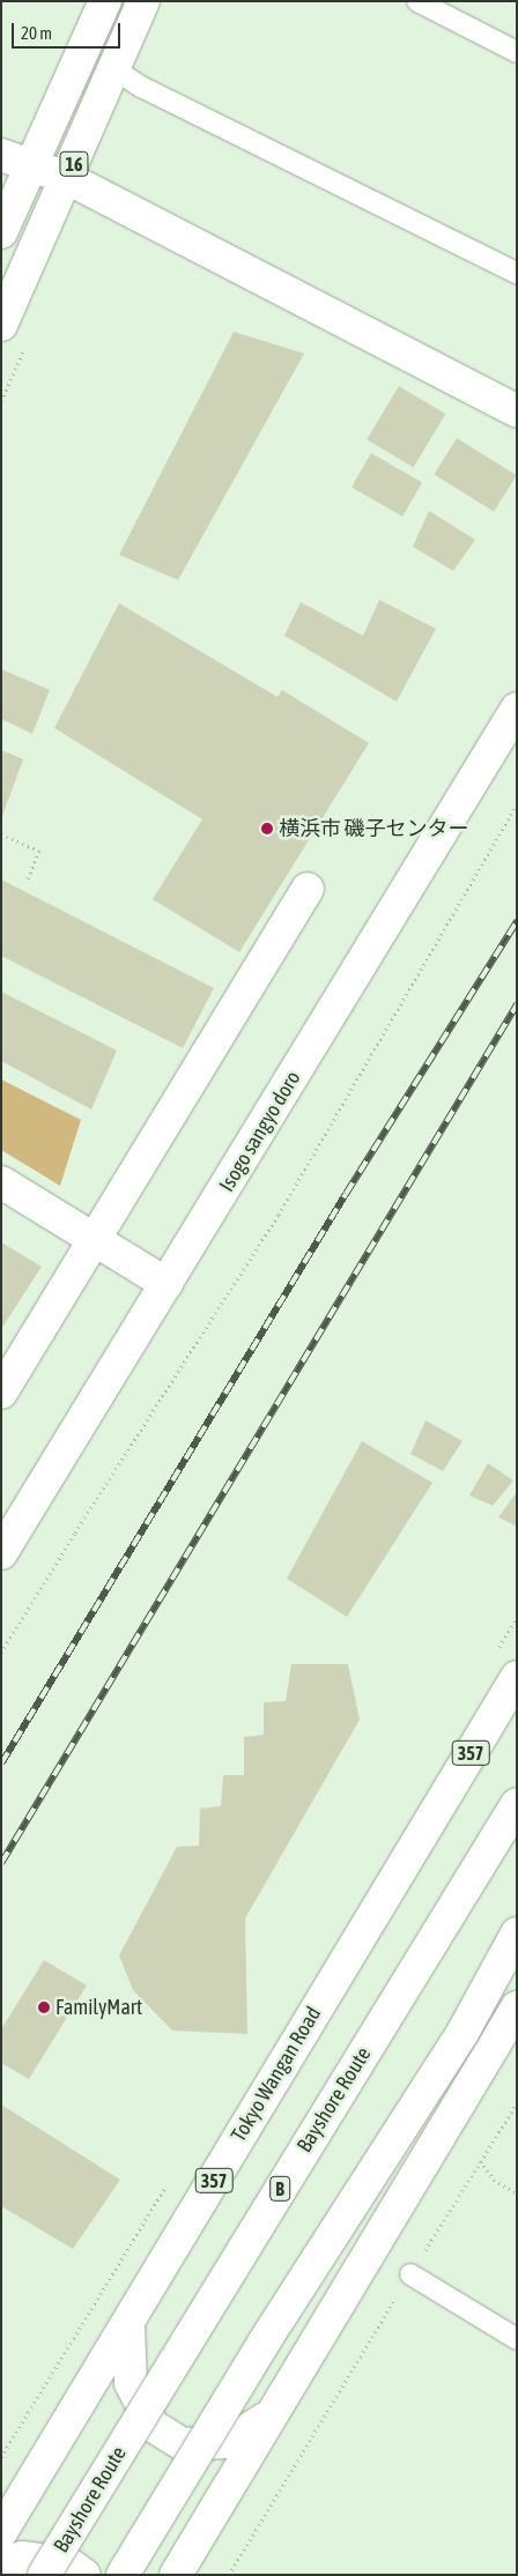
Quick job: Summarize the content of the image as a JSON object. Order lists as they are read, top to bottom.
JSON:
{
  "streets": {
    "main road": [
      "16",
      "Isogo sangyo doro",
      "357",
      "Tokyo Wangan Road",
      "Bayshore Route",
      "B"
    ]
  },
  "places": ["横浜市 磯子センター", "FamilyMart"],
  "scale_bar": "20 m"
}
